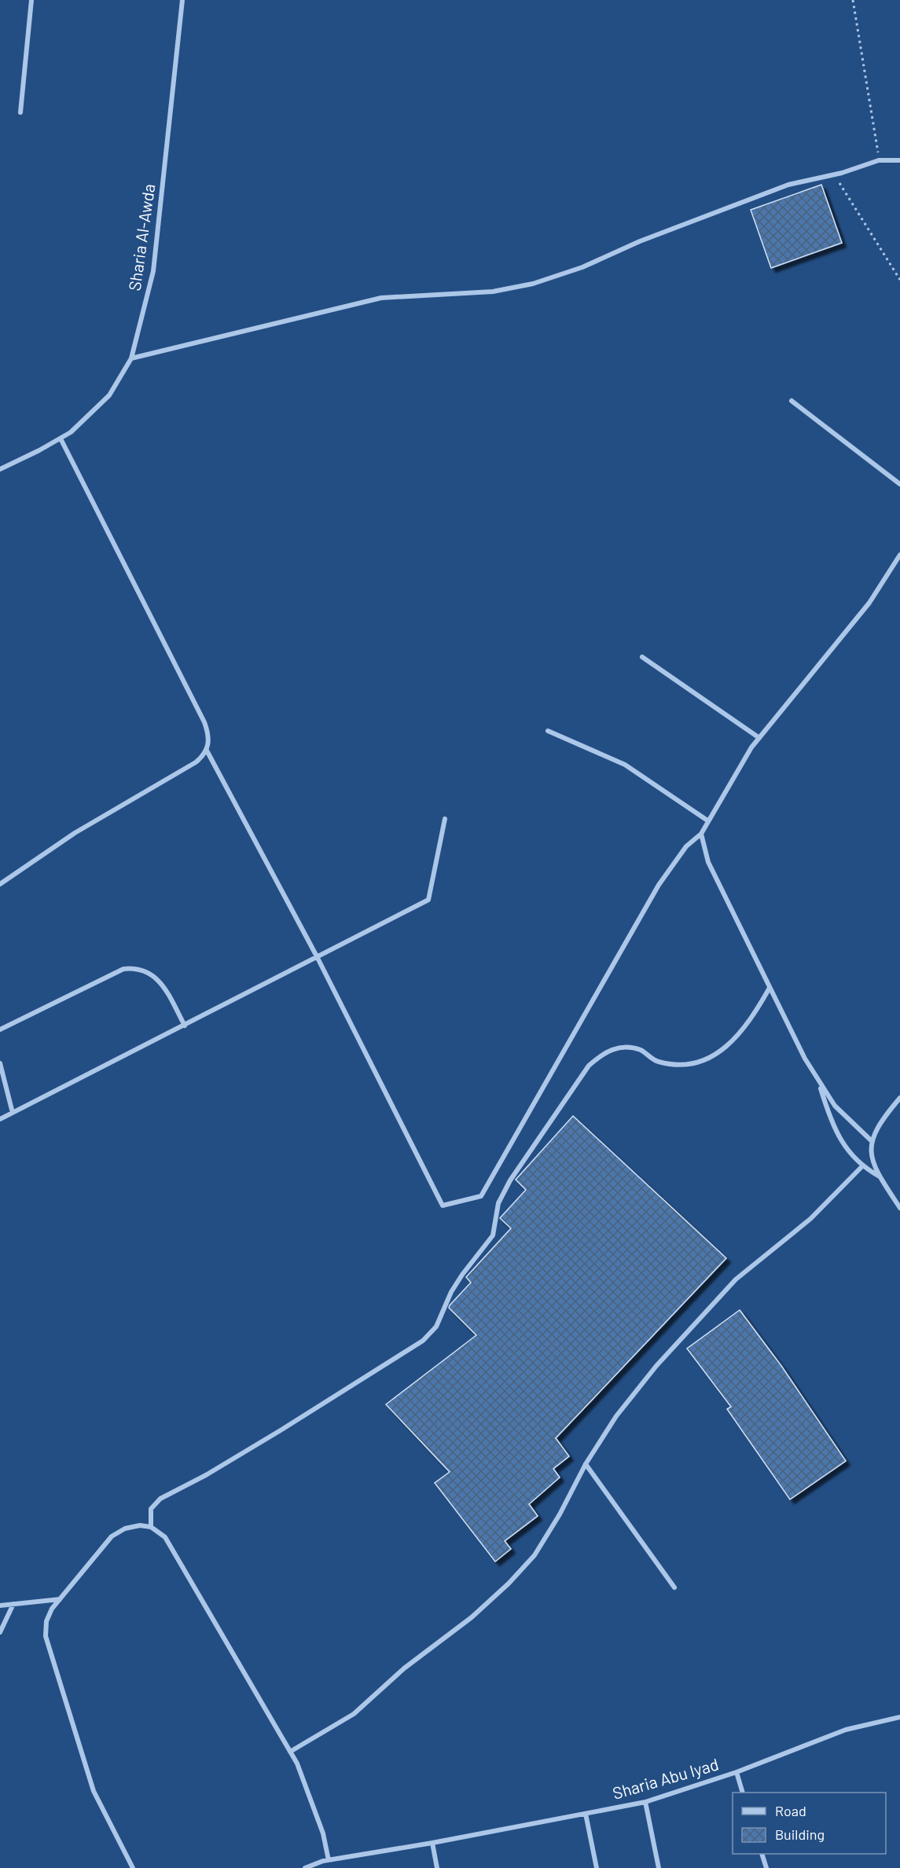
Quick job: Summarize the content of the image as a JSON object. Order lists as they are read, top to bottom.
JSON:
{
  "streets": {
    "street": ["Sharia Al-Awda", "Sharia Abu Iyad"]
  },
  "legend": ["Road", "Building"]
}
